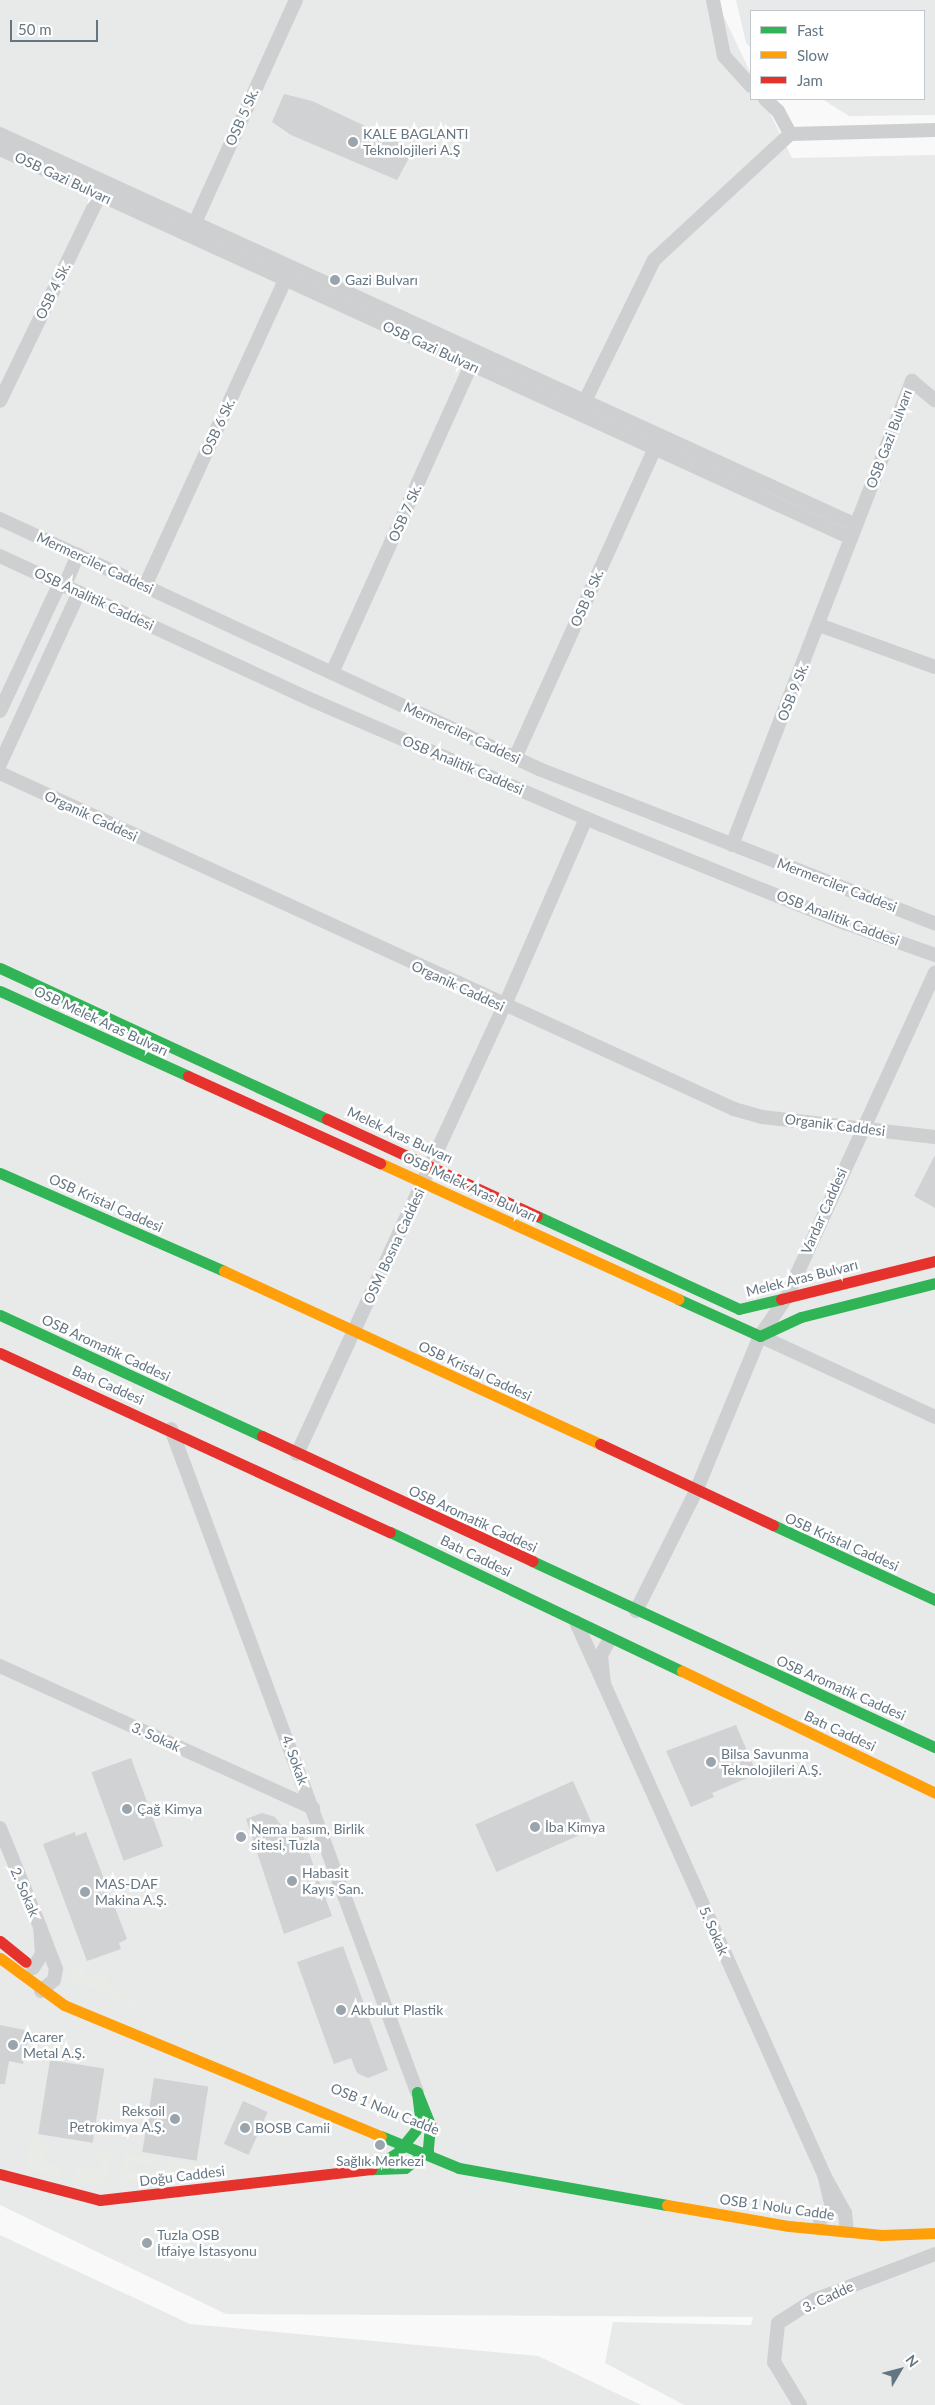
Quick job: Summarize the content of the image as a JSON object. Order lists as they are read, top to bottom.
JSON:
{
  "streets": {
    "street": [
      "OSB 5 Sk.",
      "OSB Gazi Bulvarı",
      "OSB 4 Sk.",
      "OSB 6 Sk.",
      "OSB 7 Sk.",
      "Mermerciler Caddesi",
      "OSB 8 Sk.",
      "OSB Analitik Caddesi",
      "OSB 9 Sk.",
      "Organik Caddesi",
      "OSB Melek Aras Bulvarı",
      "Melek Aras Bulvarı",
      "OSB Kristal Caddesi",
      "Vardar Caddesi",
      "OSM Bosna Caddesi",
      "OSB Aromatik Caddesi",
      "Batı Caddesi",
      "3. Sokak",
      "4. Sokak",
      "2. Sokak",
      "5. Sokak",
      "OSB 1 Nolu Cadde",
      "Doğu Caddesi",
      "3. Cadde"
    ]
  },
  "crossings": [
    ["OSB 5 Sk.", "OSB Gazi Bulvarı"],
    ["OSB Gazi Bulvarı", "OSB 4 Sk."],
    ["OSB Gazi Bulvarı", "OSB 6 Sk."],
    ["OSB Gazi Bulvarı", "OSB 7 Sk."],
    ["OSB Gazi Bulvarı", "OSB 8 Sk."],
    ["OSB Gazi Bulvarı", "OSB 9 Sk."],
    ["OSB 6 Sk.", "Mermerciler Caddesi"],
    ["OSB 7 Sk.", "Mermerciler Caddesi"],
    ["Mermerciler Caddesi", "OSB 8 Sk."],
    ["Mermerciler Caddesi", "OSB 9 Sk."],
    ["OSB Analitik Caddesi", "OSM Bosna Caddesi"],
    ["Organik Caddesi", "Vardar Caddesi"],
    ["Organik Caddesi", "OSM Bosna Caddesi"],
    ["OSB Melek Aras Bulvarı", "Vardar Caddesi"],
    ["OSB Melek Aras Bulvarı", "OSM Bosna Caddesi"],
    ["Melek Aras Bulvarı", "Vardar Caddesi"],
    ["Melek Aras Bulvarı", "OSM Bosna Caddesi"],
    ["OSB Kristal Caddesi", "Vardar Caddesi"],
    ["OSB Kristal Caddesi", "OSM Bosna Caddesi"],
    ["Vardar Caddesi", "OSB Aromatik Caddesi"],
    ["OSM Bosna Caddesi", "OSB Aromatik Caddesi"],
    ["Batı Caddesi", "4. Sokak"],
    ["Batı Caddesi", "5. Sokak"],
    ["3. Sokak", "4. Sokak"],
    ["2. Sokak", "OSB 1 Nolu Cadde"],
    ["5. Sokak", "OSB 1 Nolu Cadde"],
    ["OSB 1 Nolu Cadde", "Doğu Caddesi"]
  ],
  "places": [
    "KALE BAGLANTI Teknolojileri A.Ş",
    "Gazi Bulvarı",
    "Bilsa Savunma Teknolojileri A.Ş.",
    "Çağ Kimya",
    "İba Kimya",
    "Nema basım, Birlik sitesi, Tuzla",
    "Habasit Kayış San.",
    "MAS-DAF Makina A.Ş.",
    "Akbulut Plastik",
    "Acarer Metal A.Ş.",
    "Reksoil Petrokimya A.Ş.",
    "BOSB Camii",
    "Sağlık Merkezi",
    "Tuzla OSB İtfaiye İstasyonu"
  ],
  "legend": ["Fast", "Slow", "Jam"],
  "scale_bar": "50 m",
  "north": "top right"
}
